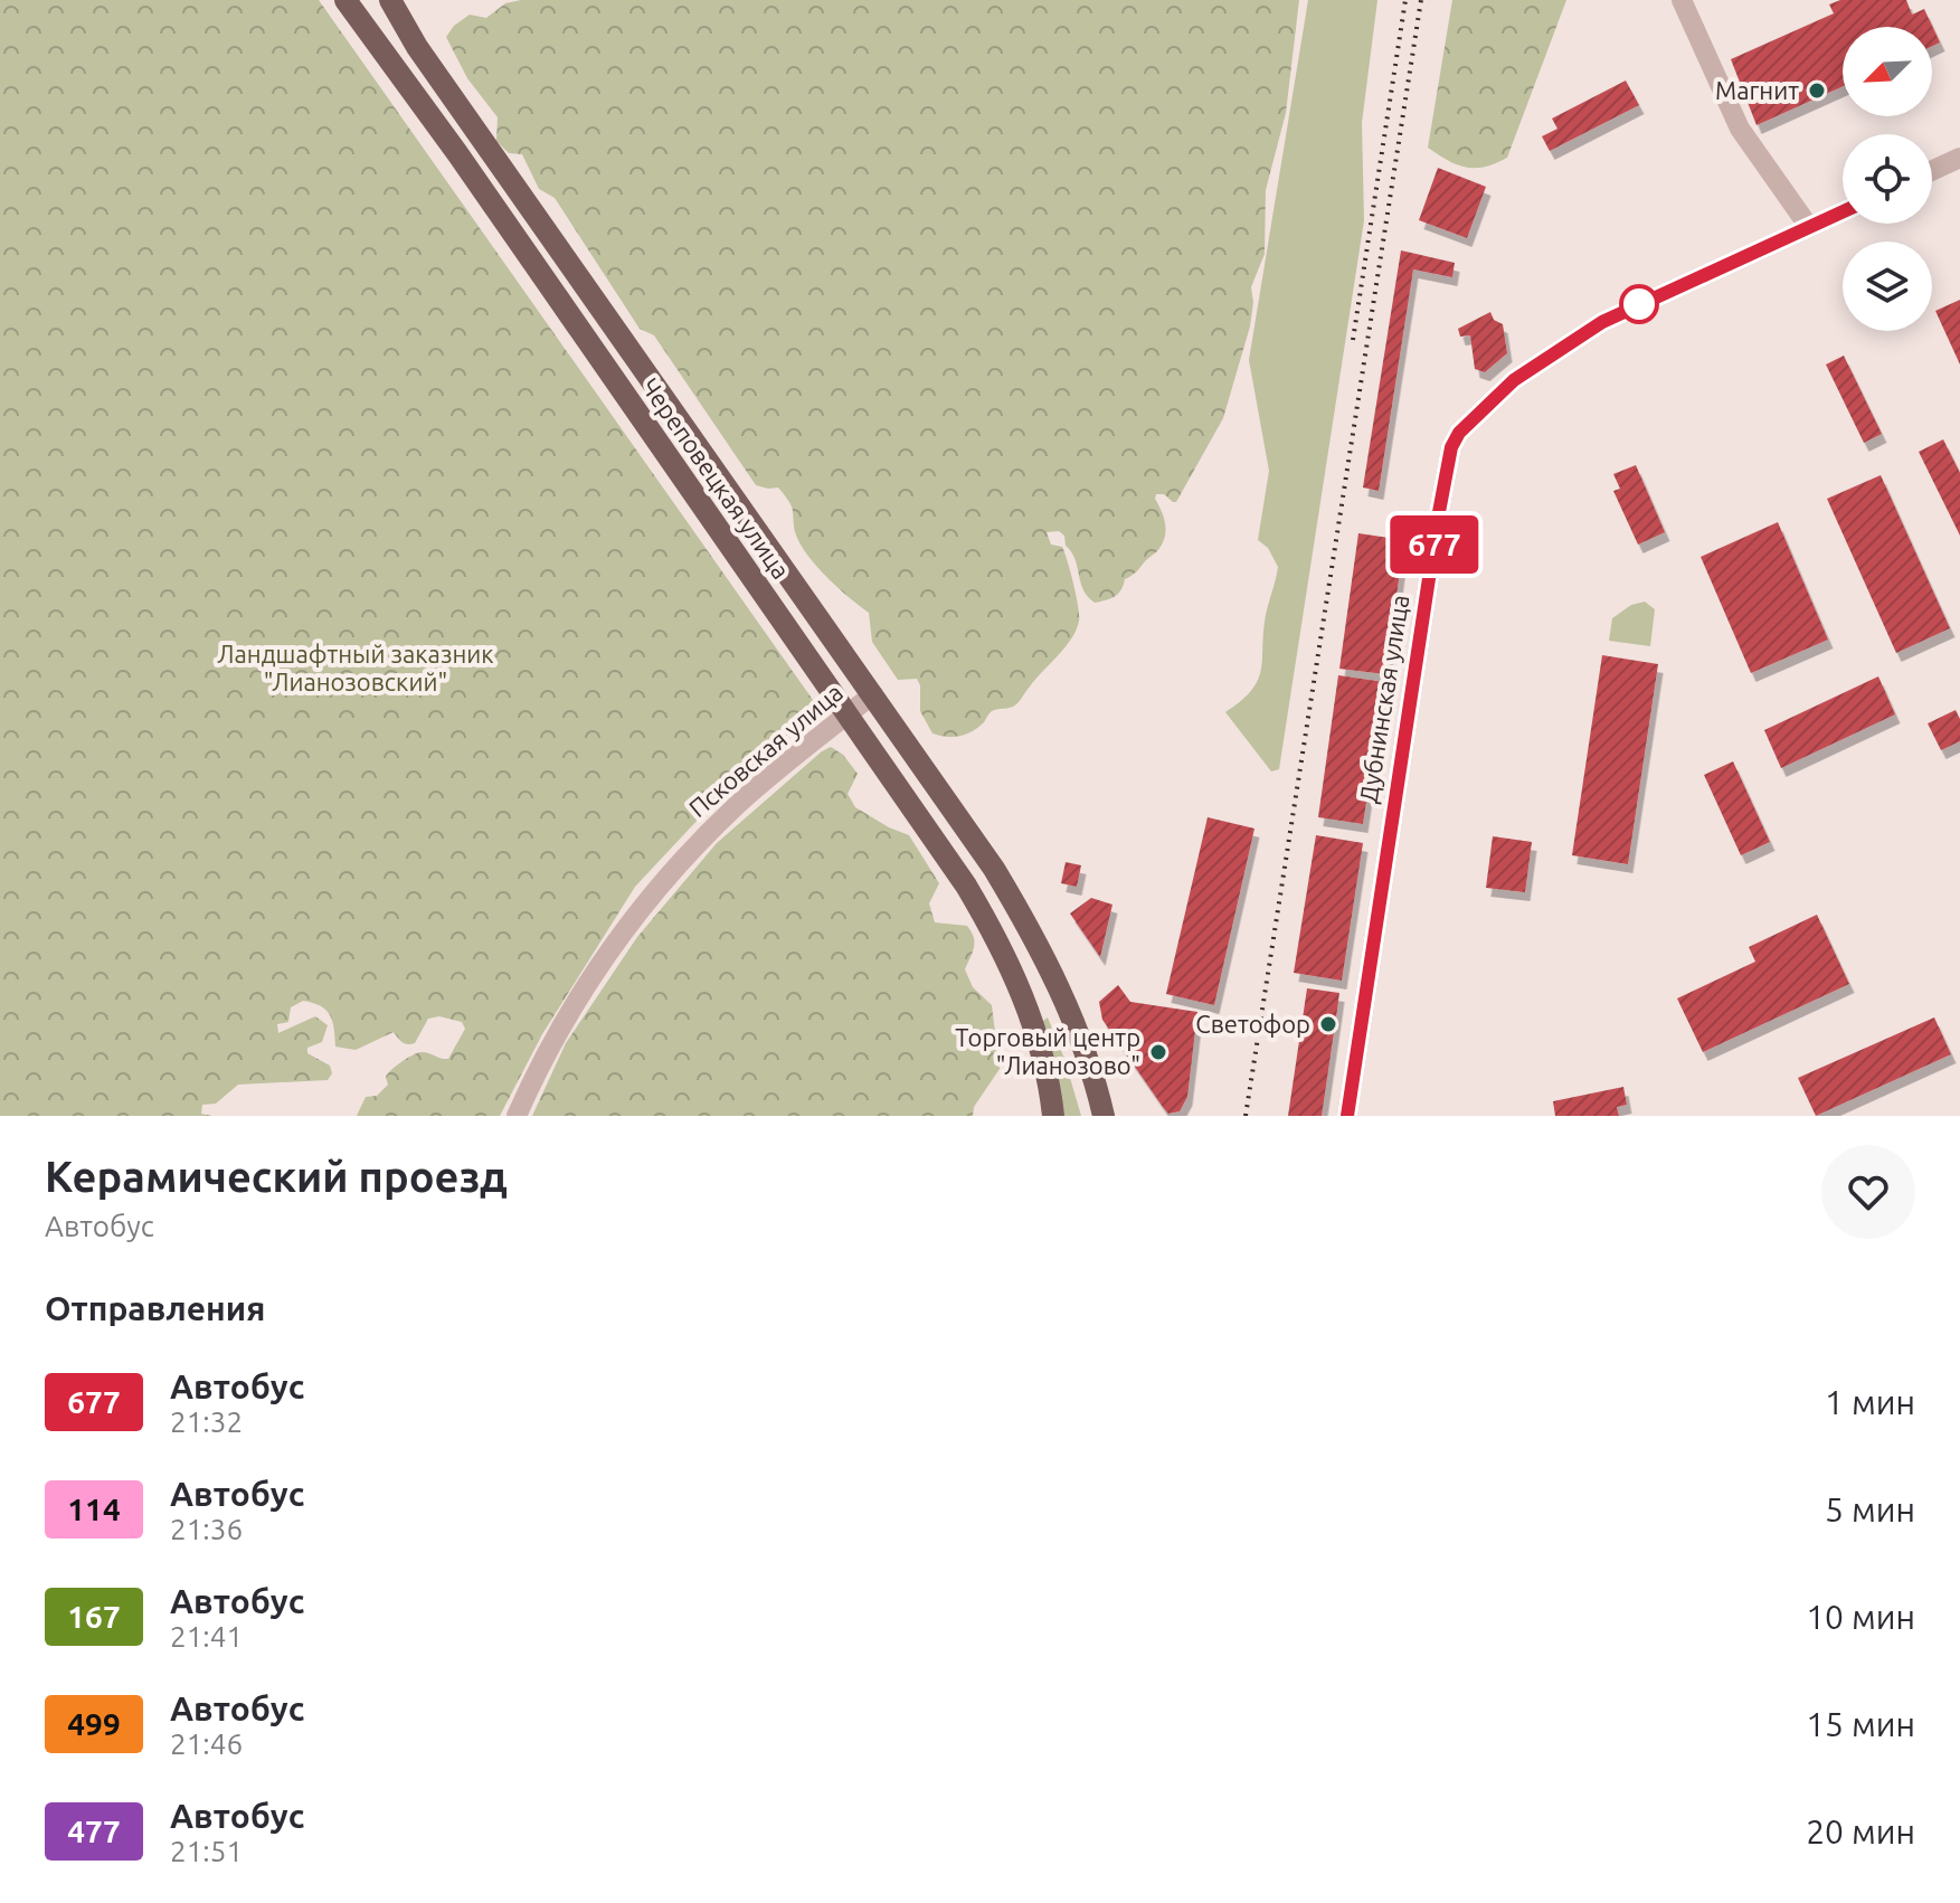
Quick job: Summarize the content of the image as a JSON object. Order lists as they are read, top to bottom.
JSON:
{
  "streets": {
    "main road": ["Череповецкая улица"],
    "street": ["Дубнинская улица", "Псковская улица"]
  },
  "crossings": [
    ["Череповецкая улица", "Псковская улица"]
  ],
  "parks": ["Ландшафтный заказник \"Лианозовский\""],
  "places": ["Магнит", "Светофор", "Торговый центр \"Лианозово\""],
  "lines": ["bus line 677"],
  "north": "bottom left",
  "page": {
    "on_map": "677",
    "heading": [
      ["Керамический проезд", "Автобус"],
      "Отправления"
    ],
    "list": [
      {
        "mark": "677",
        "name": "Автобус",
        "note": "21:32",
        "value": "1 мин"
      },
      {
        "mark": "114",
        "name": "Автобус",
        "note": "21:36",
        "value": "5 мин"
      },
      {
        "mark": "167",
        "name": "Автобус",
        "note": "21:41",
        "value": "10 мин"
      },
      {
        "mark": "499",
        "name": "Автобус",
        "note": "21:46",
        "value": "15 мин"
      },
      {
        "mark": "477",
        "name": "Автобус",
        "note": "21:51",
        "value": "20 мин"
      }
    ]
  }
}
